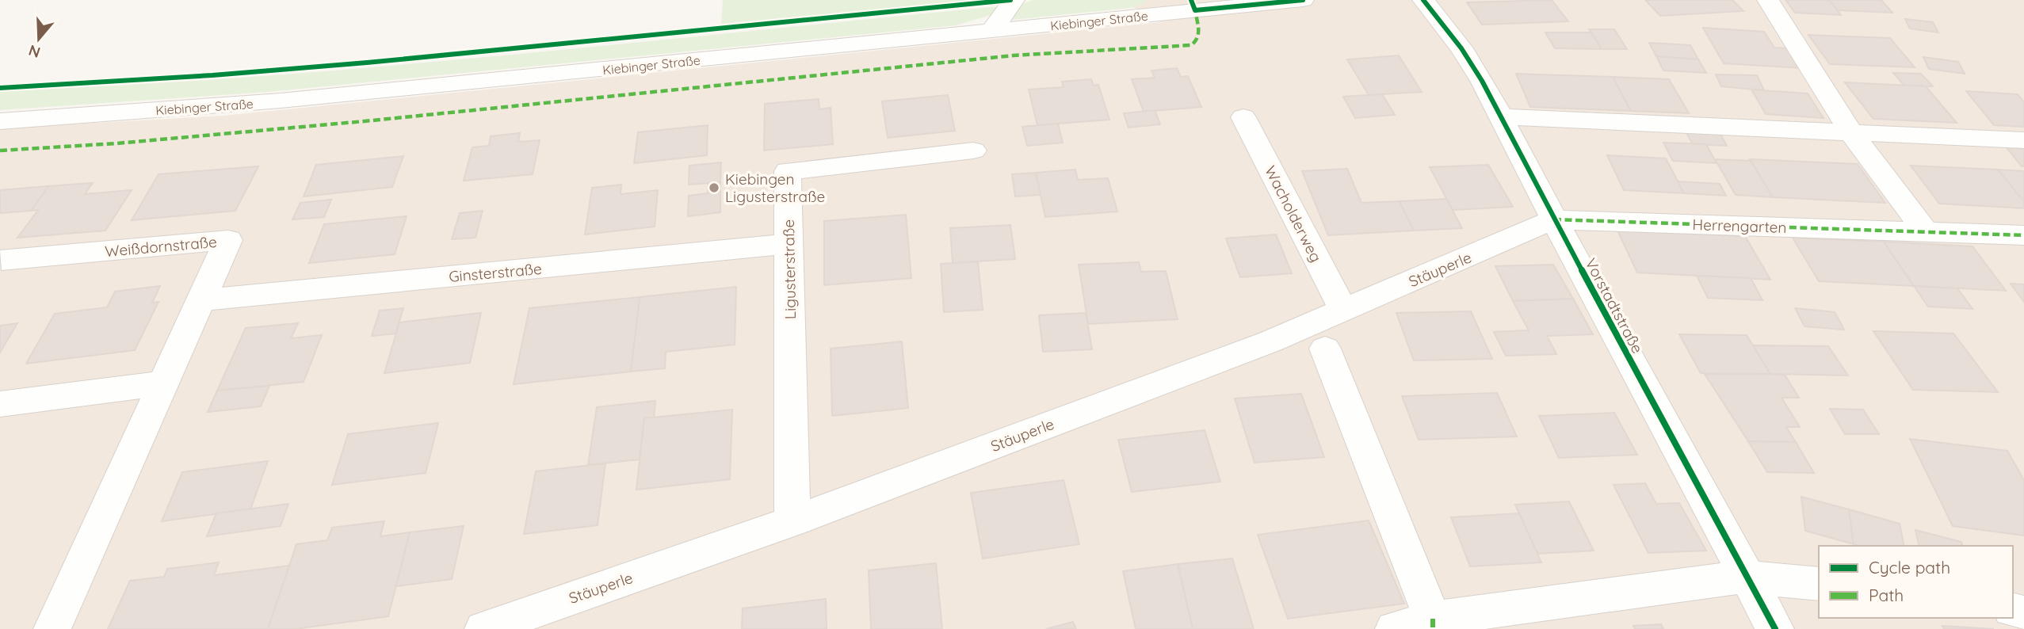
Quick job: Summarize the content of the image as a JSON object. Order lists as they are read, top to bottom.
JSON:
{
  "streets": {
    "street": [
      "Kiebinger Straße",
      "Wacholderweg",
      "Herrengarten",
      "Weißdornstraße",
      "Ligusterstraße",
      "Stäuperle",
      "Ginsterstraße",
      "Vorstadtstraße"
    ]
  },
  "crossings": [
    ["Wacholderweg", "Stäuperle"],
    ["Herrengarten", "Stäuperle"],
    ["Herrengarten", "Vorstadtstraße"],
    ["Weißdornstraße", "Ginsterstraße"],
    ["Ligusterstraße", "Stäuperle"],
    ["Ligusterstraße", "Ginsterstraße"],
    ["Stäuperle", "Vorstadtstraße"]
  ],
  "places": ["Kiebingen Ligusterstraße"],
  "legend": ["Cycle path", "Path"],
  "north": "bottom"
}
